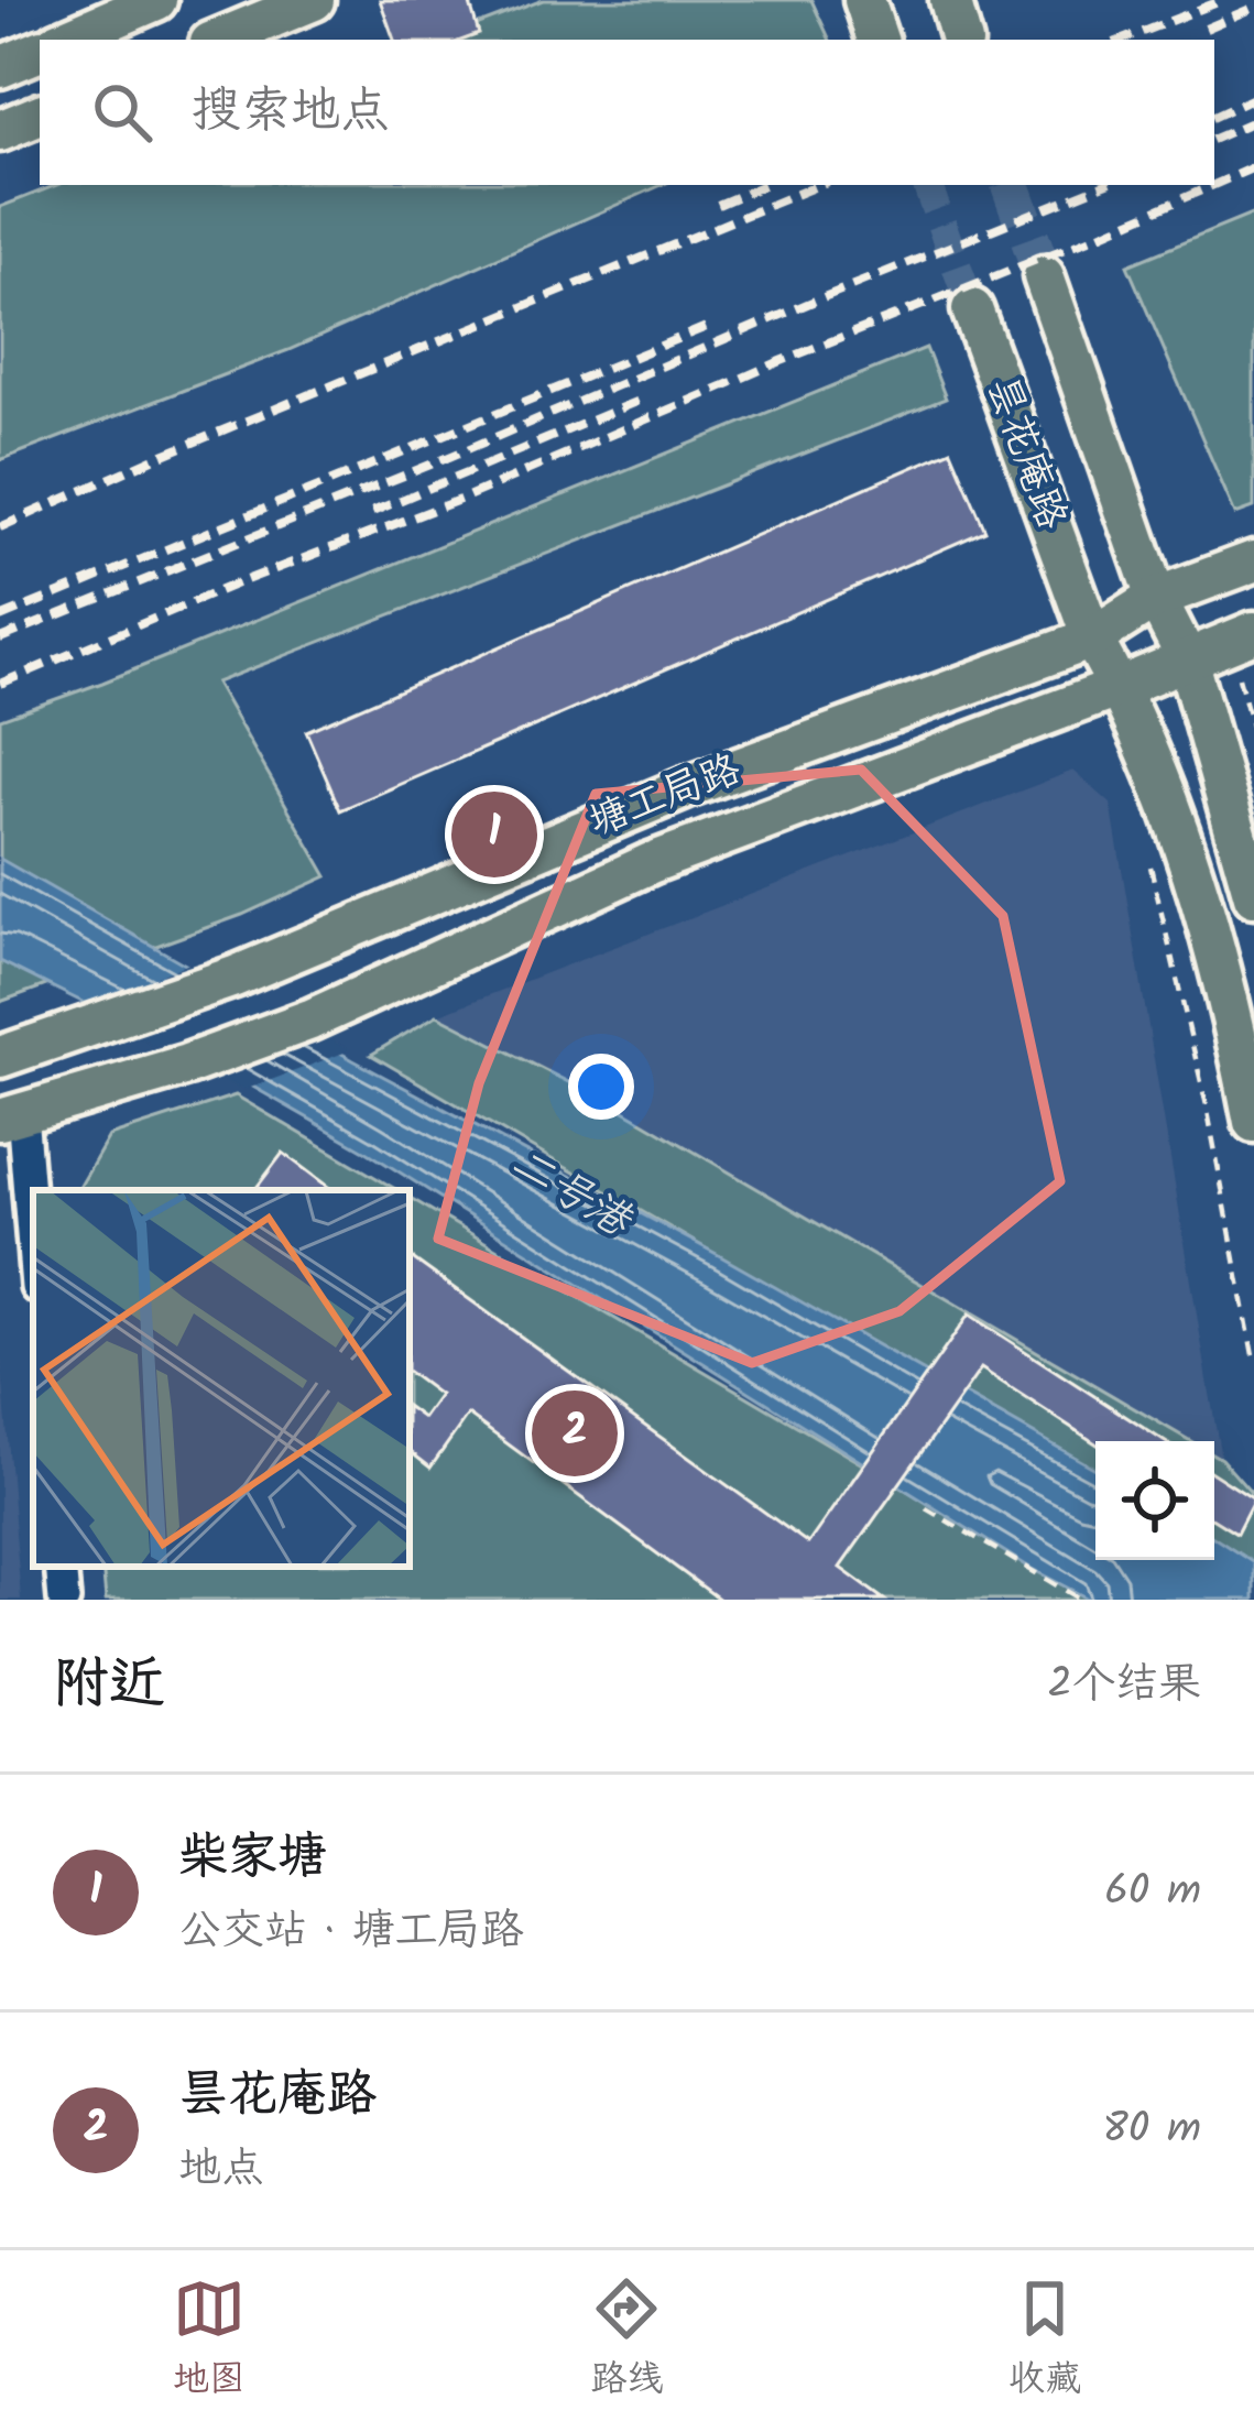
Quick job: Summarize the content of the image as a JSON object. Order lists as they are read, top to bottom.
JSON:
{
  "streets": {
    "main road": ["昙花庵路", "塘工局路"]
  },
  "crossings": [
    ["昙花庵路", "塘工局路"]
  ],
  "water": ["二号港"],
  "page": {
    "search": "搜索地点",
    "pins": ["1", "2"],
    "heading": ["附近", "2个结果"],
    "list": [
      {
        "mark": "1",
        "name": "柴家塘",
        "note": "公交站 · 塘工局路",
        "value": "60 m"
      },
      {
        "mark": "2",
        "name": "昙花庵路",
        "note": "地点",
        "value": "80 m"
      }
    ],
    "nav": ["地图", "路线", "收藏"]
  }
}
